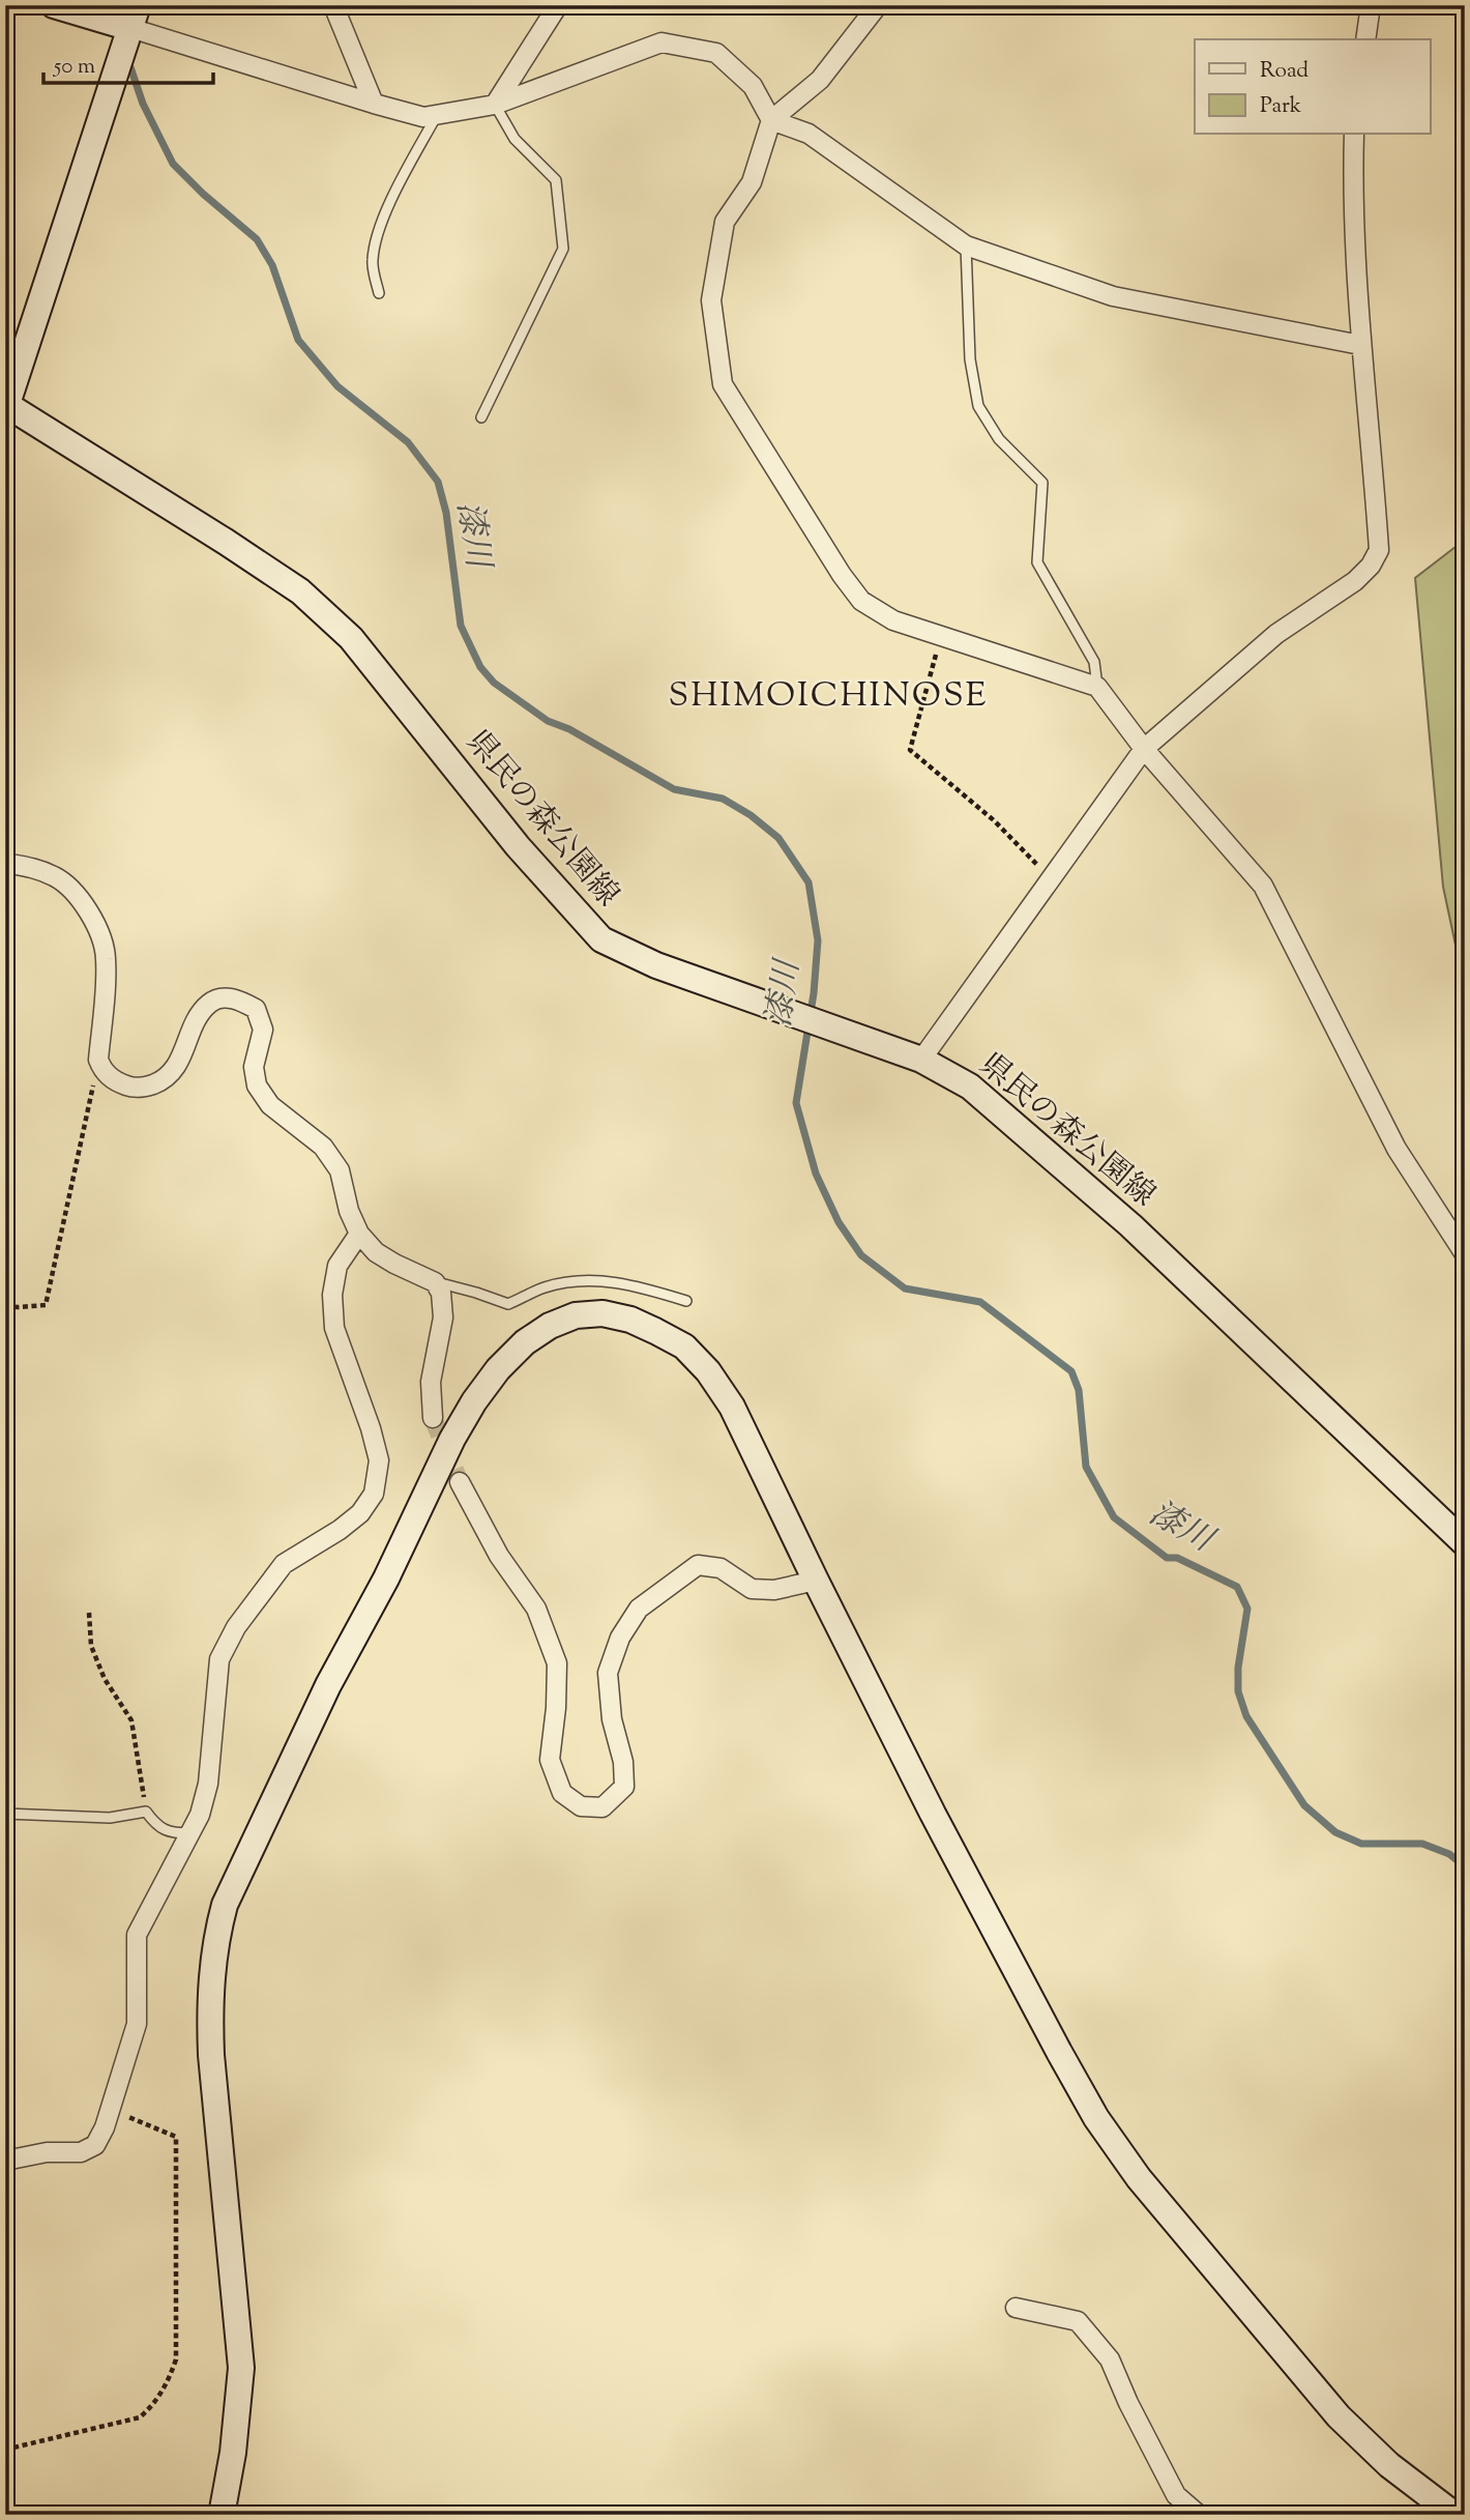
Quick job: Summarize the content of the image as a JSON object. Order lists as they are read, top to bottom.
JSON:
{
  "streets": {
    "street": ["県民の森公園線"]
  },
  "districts": ["SHIMOICHINOSE"],
  "water": ["漆川"],
  "legend": ["Road", "Park"],
  "scale_bar": "50 m"
}
